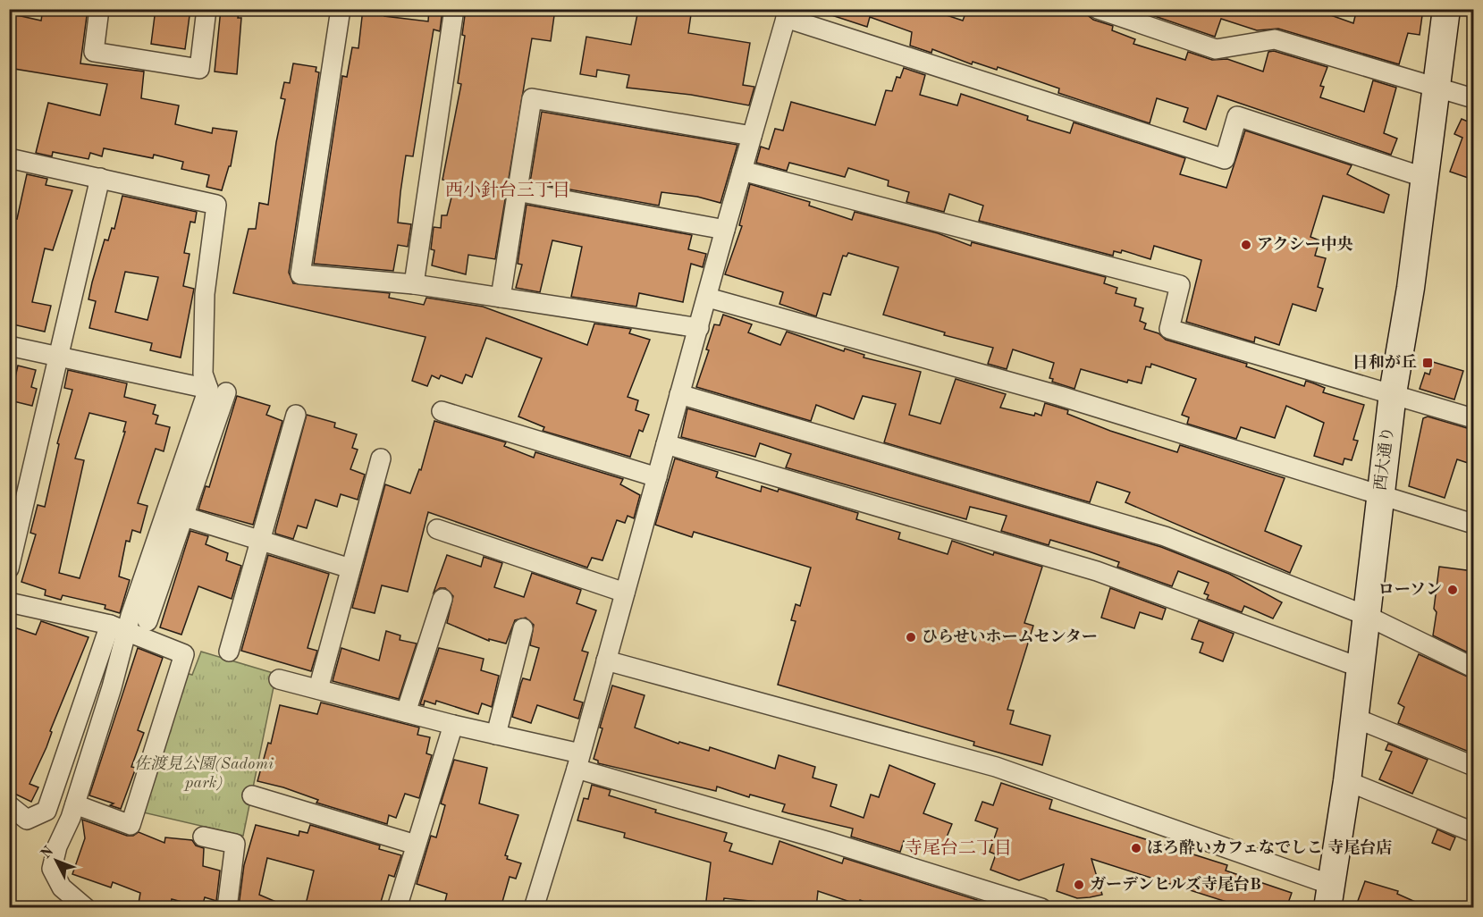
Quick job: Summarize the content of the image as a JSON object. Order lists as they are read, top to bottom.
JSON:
{
  "streets": {
    "street": ["西大通り"]
  },
  "districts": ["西小針台三丁目", "寺尾台二丁目"],
  "parks": ["佐渡見公園(Sadomi park)"],
  "places": {
    "other": [
      "アクシー中央",
      "ローソン",
      "ひらせいホームセンター",
      "ほろ酔いカフェなでしこ 寺尾台店",
      "ガーデンヒルズ寺尾台B"
    ],
    "transit": ["日和が丘"]
  },
  "north": "top left"
}
